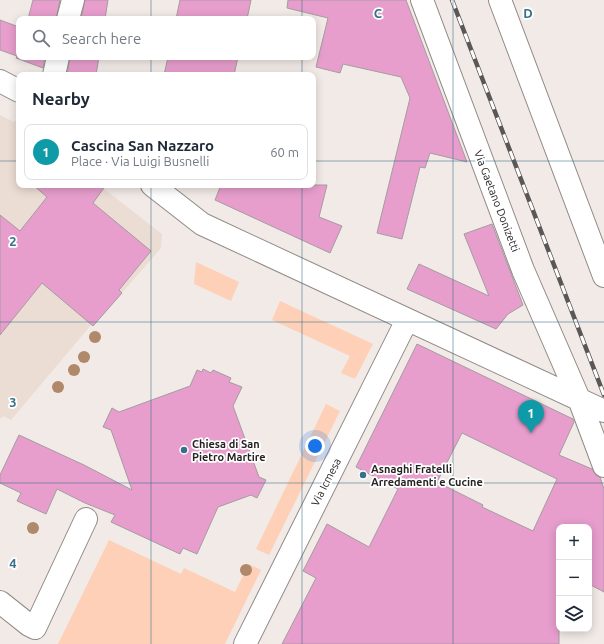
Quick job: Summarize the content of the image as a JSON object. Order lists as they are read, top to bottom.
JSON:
{
  "streets": {
    "street": ["Via Gaetano Donizetti", "Via Icmesa"]
  },
  "places": ["Chiesa di San Pietro Martire", "Asnaghi Fratelli Arredamenti e Cucine"],
  "page": {
    "search": "Search here",
    "heading": "Nearby",
    "list": [
      {
        "mark": "1",
        "name": "Cascina San Nazzaro",
        "note": "Place · Via Luigi Busnelli",
        "value": "60 m"
      }
    ],
    "pins": "1",
    "map_buttons": ["+", "−"]
  },
  "grid": {
    "columns": ["C", "D"],
    "rows": ["2", "3", "4"]
  }
}
